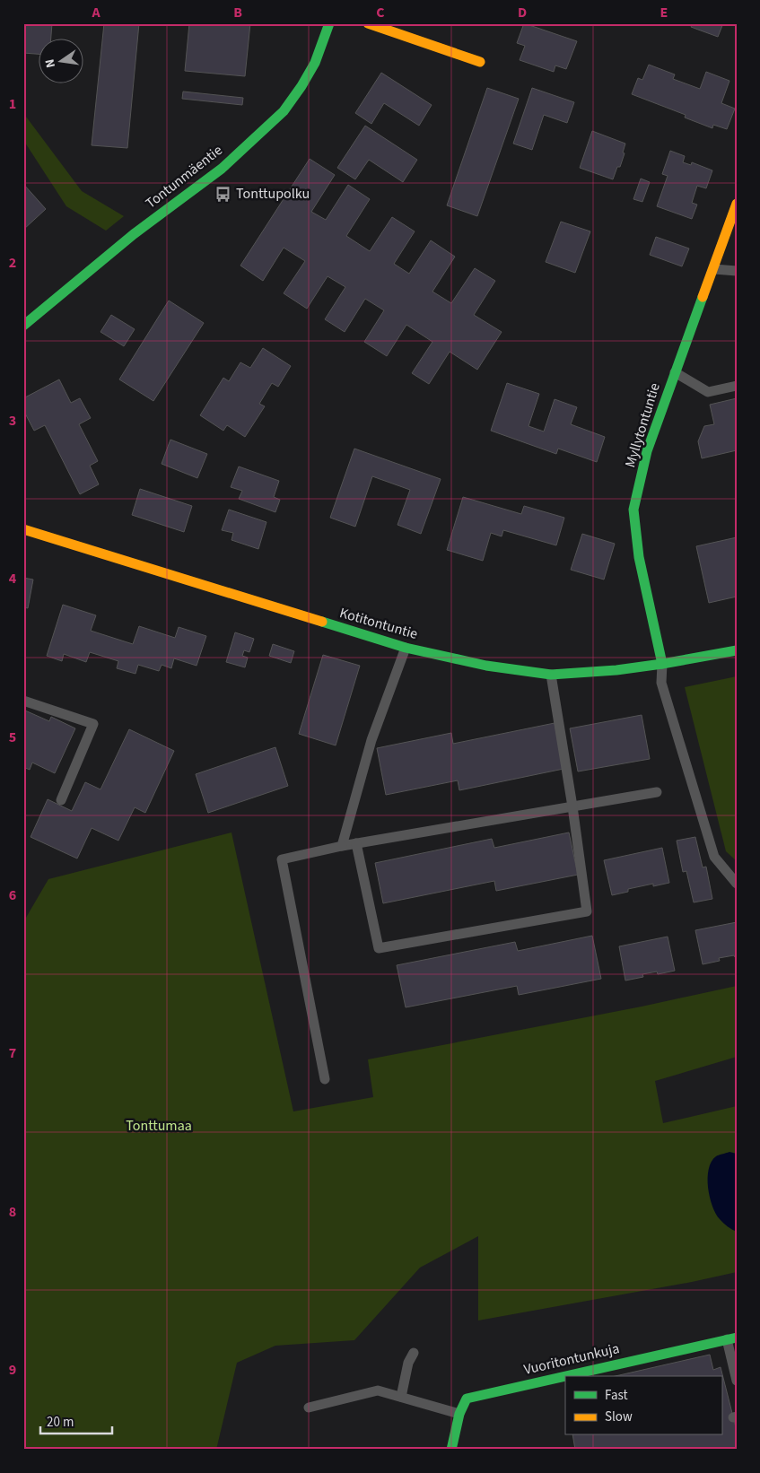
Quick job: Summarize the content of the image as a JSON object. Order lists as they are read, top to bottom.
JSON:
{
  "streets": {
    "street": [
      "Tontunmäentie",
      "Myllytontuntie",
      "Kotitontuntie",
      "Vuoritontunkuja"
    ]
  },
  "crossings": [
    ["Myllytontuntie", "Kotitontuntie"]
  ],
  "parks": ["Tonttumaa"],
  "places": {
    "bus stop": ["Tonttupolku"]
  },
  "legend": ["Fast", "Slow"],
  "scale_bar": "20 m",
  "north": "left",
  "grid": {
    "columns": [
      "A",
      "B",
      "C",
      "D",
      "E"
    ],
    "rows": [
      "1",
      "2",
      "3",
      "4",
      "5",
      "6",
      "7",
      "8",
      "9"
    ]
  }
}
